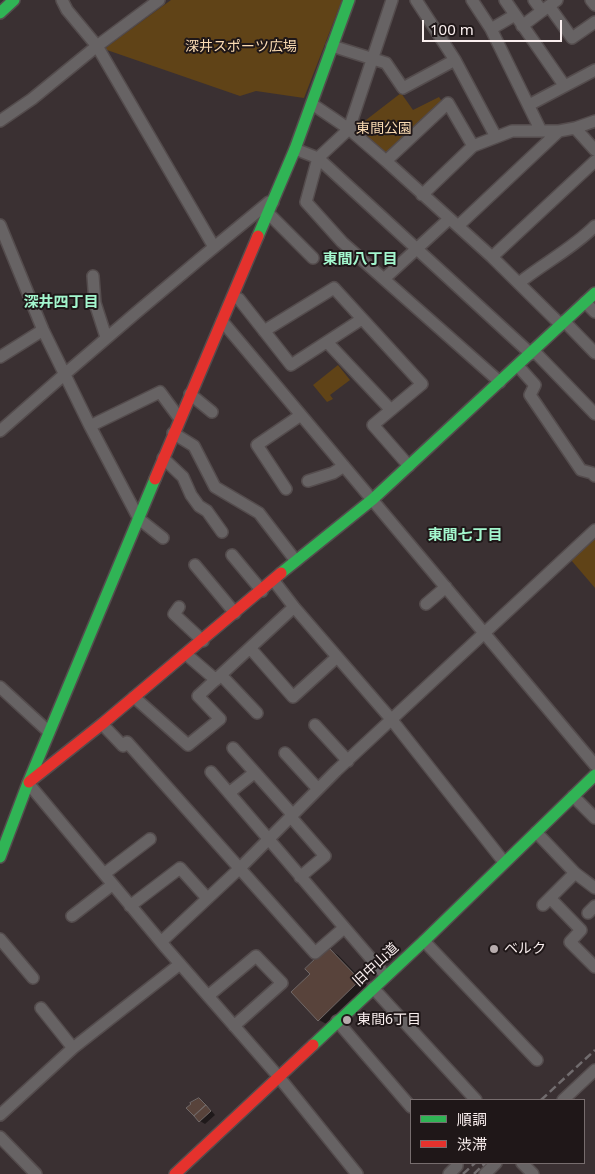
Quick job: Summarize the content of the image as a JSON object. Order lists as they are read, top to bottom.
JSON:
{
  "streets": {
    "main road": ["旧中山道"]
  },
  "districts": ["東間八丁目", "深井四丁目", "東間七丁目"],
  "parks": ["深井スポーツ広場", "東間公園"],
  "places": ["ベルク", "東間6丁目"],
  "legend": ["順調", "渋滞"],
  "scale_bar": "100 m"
}
